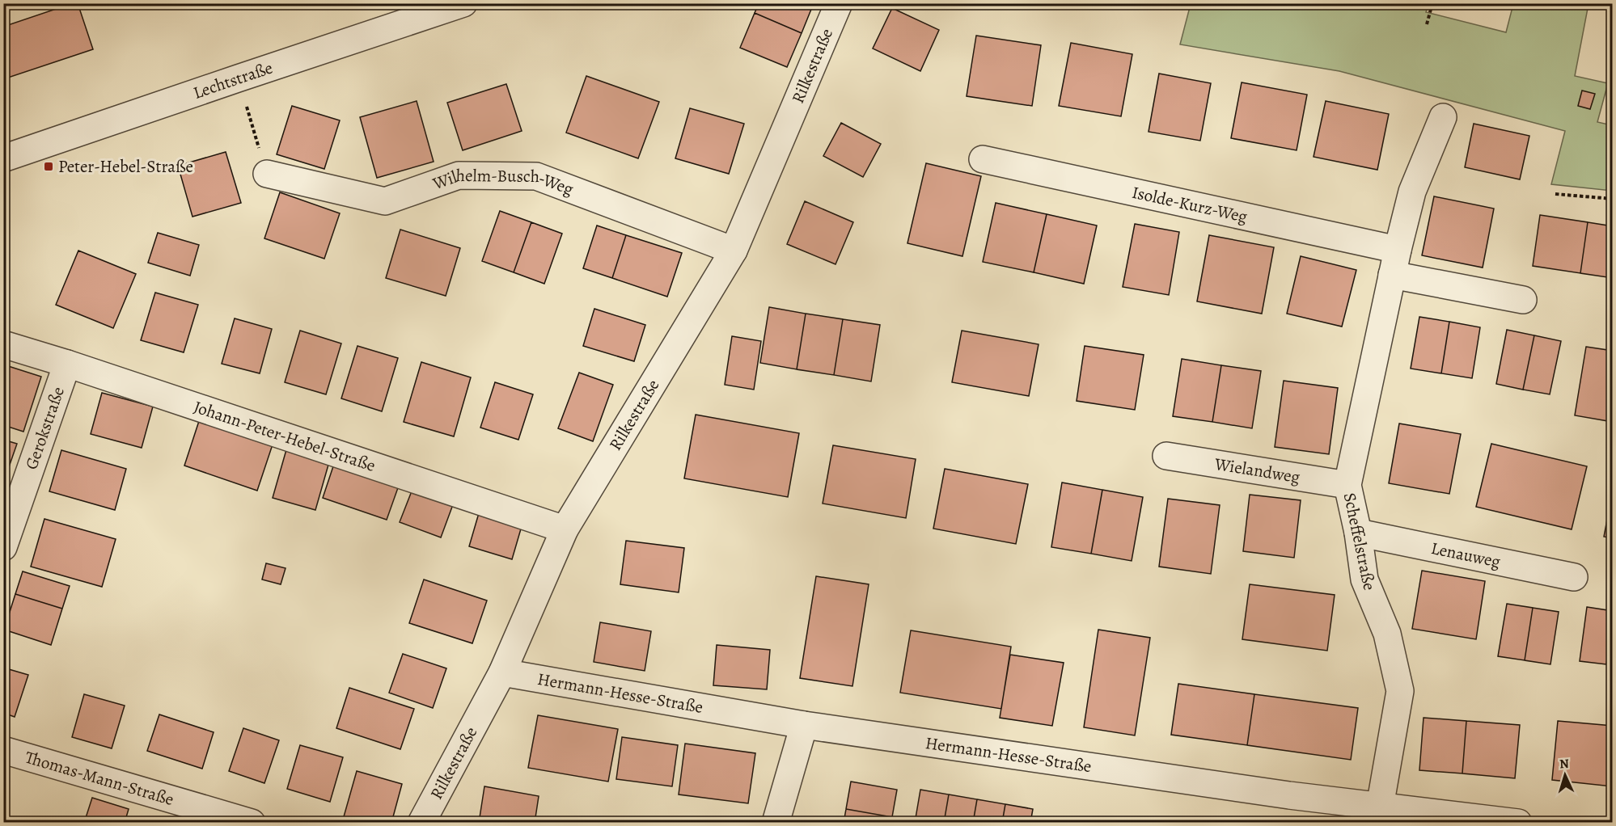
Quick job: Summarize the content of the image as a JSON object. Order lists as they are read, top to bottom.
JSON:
{
  "streets": {
    "street": [
      "Rilkestraße",
      "Lechtstraße",
      "Wilhelm-Busch-Weg",
      "Isolde-Kurz-Weg",
      "Gerokstraße",
      "Johann-Peter-Hebel-Straße",
      "Wielandweg",
      "Scheffelstraße",
      "Lenauweg",
      "Hermann-Hesse-Straße",
      "Thomas-Mann-Straße"
    ]
  },
  "crossings": [
    ["Rilkestraße", "Wilhelm-Busch-Weg"],
    ["Rilkestraße", "Johann-Peter-Hebel-Straße"],
    ["Rilkestraße", "Hermann-Hesse-Straße"],
    ["Isolde-Kurz-Weg", "Scheffelstraße"],
    ["Gerokstraße", "Johann-Peter-Hebel-Straße"],
    ["Wielandweg", "Scheffelstraße"],
    ["Scheffelstraße", "Lenauweg"],
    ["Scheffelstraße", "Hermann-Hesse-Straße"]
  ],
  "places": {
    "transit": ["Peter-Hebel-Straße"]
  },
  "north": "top"
}
